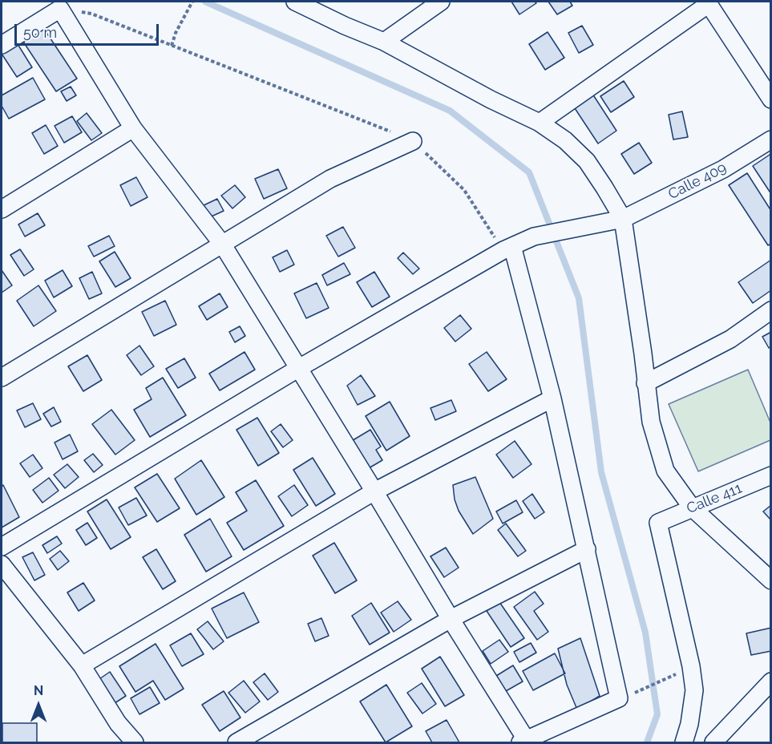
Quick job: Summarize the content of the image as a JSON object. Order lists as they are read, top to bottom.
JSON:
{
  "streets": {
    "street": ["Calle 409", "Calle 411"]
  },
  "scale_bar": "50 m",
  "north": "top"
}
